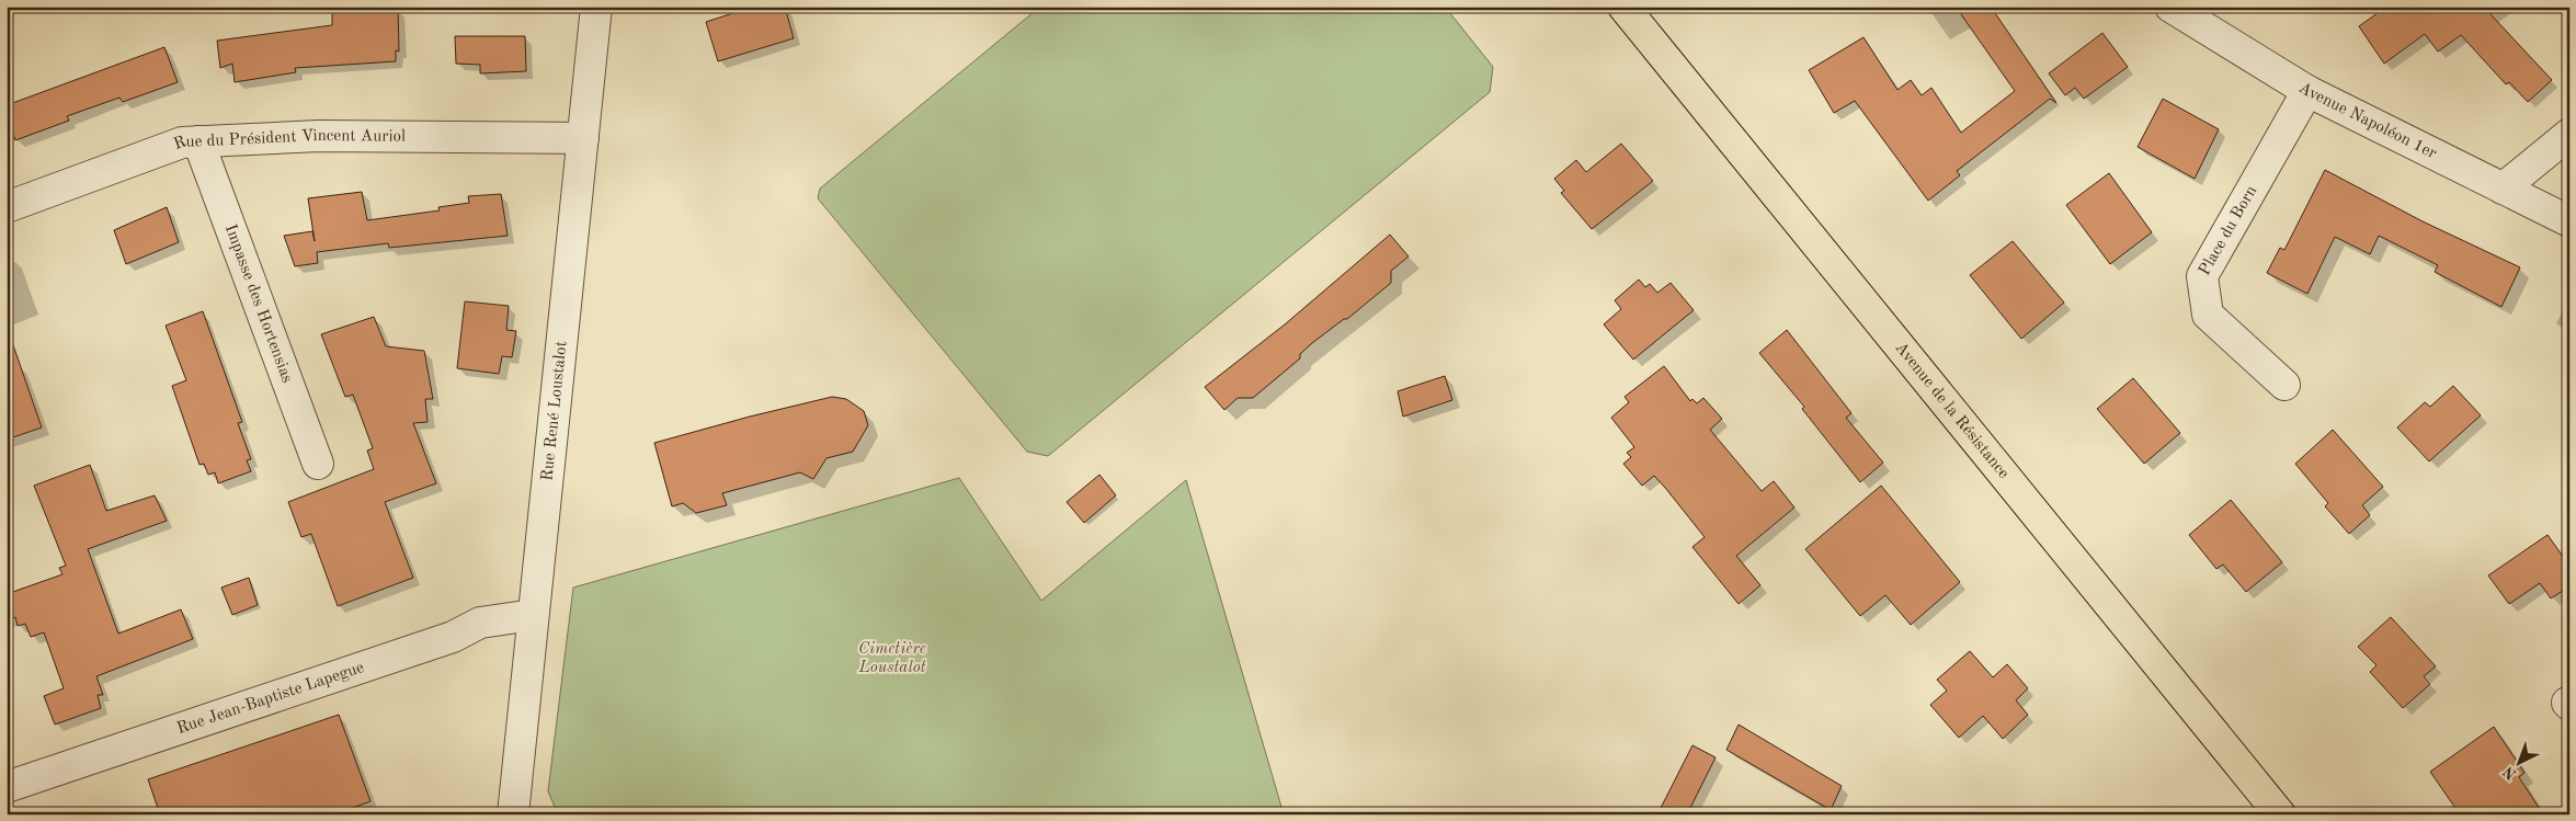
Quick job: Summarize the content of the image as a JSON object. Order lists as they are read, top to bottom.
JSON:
{
  "streets": {
    "main road": ["Avenue de la Résistance"],
    "street": [
      "Avenue Napoléon 1er",
      "Rue du Président Vincent Auriol",
      "Place du Born",
      "Impasse des Hortensias",
      "Rue René Loustalot",
      "Rue Jean-Baptiste Lapegue"
    ]
  },
  "crossings": [
    ["Avenue Napoléon 1er", "Place du Born"],
    ["Rue du Président Vincent Auriol", "Impasse des Hortensias"],
    ["Rue du Président Vincent Auriol", "Rue René Loustalot"],
    ["Rue René Loustalot", "Rue Jean-Baptiste Lapegue"]
  ],
  "parks": ["Cimetière Loustalot"],
  "north": "bottom left"
}
